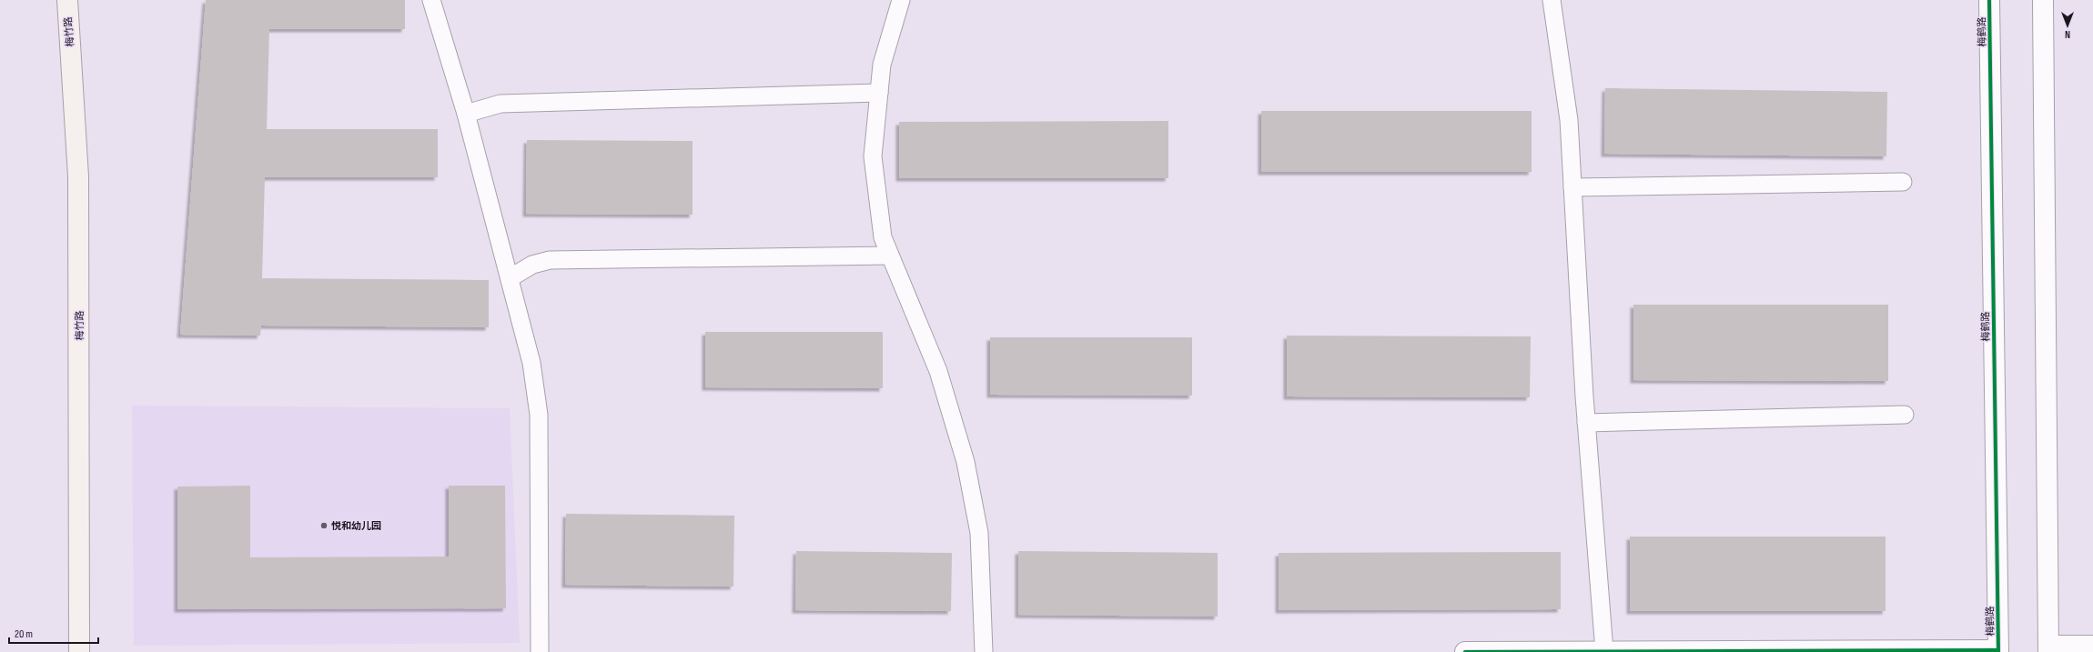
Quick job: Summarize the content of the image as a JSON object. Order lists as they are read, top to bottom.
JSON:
{
  "streets": {
    "main road": ["梅竹路"],
    "street": ["梅鹤路"]
  },
  "places": ["悦和幼儿园"],
  "scale_bar": "20 m",
  "north": "bottom"
}
